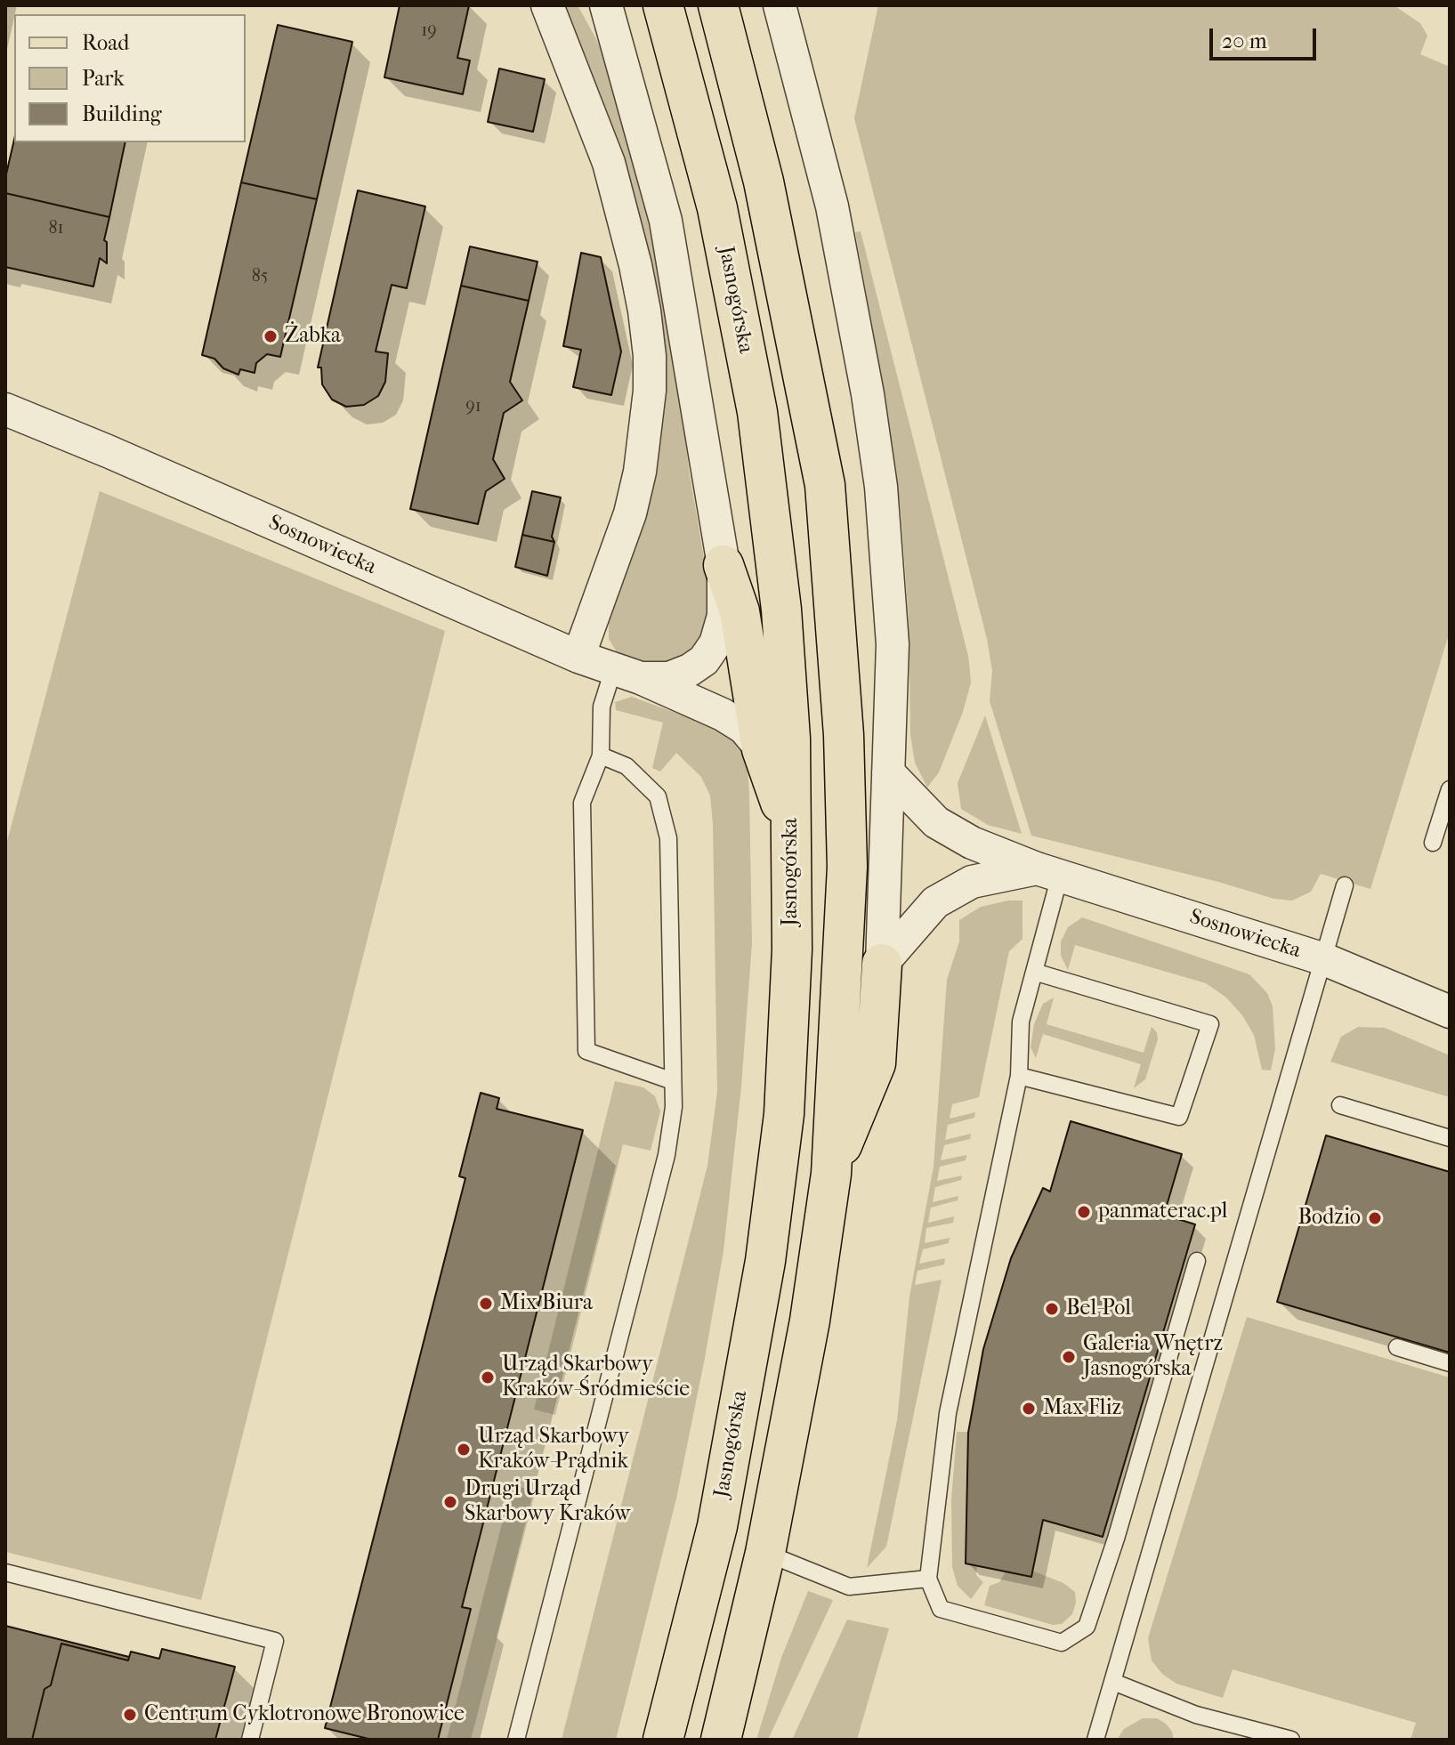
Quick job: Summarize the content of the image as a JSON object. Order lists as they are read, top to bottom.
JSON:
{
  "streets": {
    "main road": ["Jasnogórska"],
    "street": ["Sosnowiecka"]
  },
  "places": [
    "Żabka",
    "panmaterac.pl",
    "Bodzio",
    "Mix Biura",
    "Bel-Pol",
    "Galeria Wnętrz Jasnogórska",
    "Urząd Skarbowy Kraków-Śródmieście",
    "Max Fliz",
    "Urząd Skarbowy Kraków-Prądnik",
    "Drugi Urząd Skarbowy Kraków",
    "Centrum Cyklotronowe Bronowice"
  ],
  "house_numbers": [
    "19",
    "81",
    "85",
    "91"
  ],
  "legend": ["Road", "Park", "Building"],
  "scale_bar": "20 m"
}
